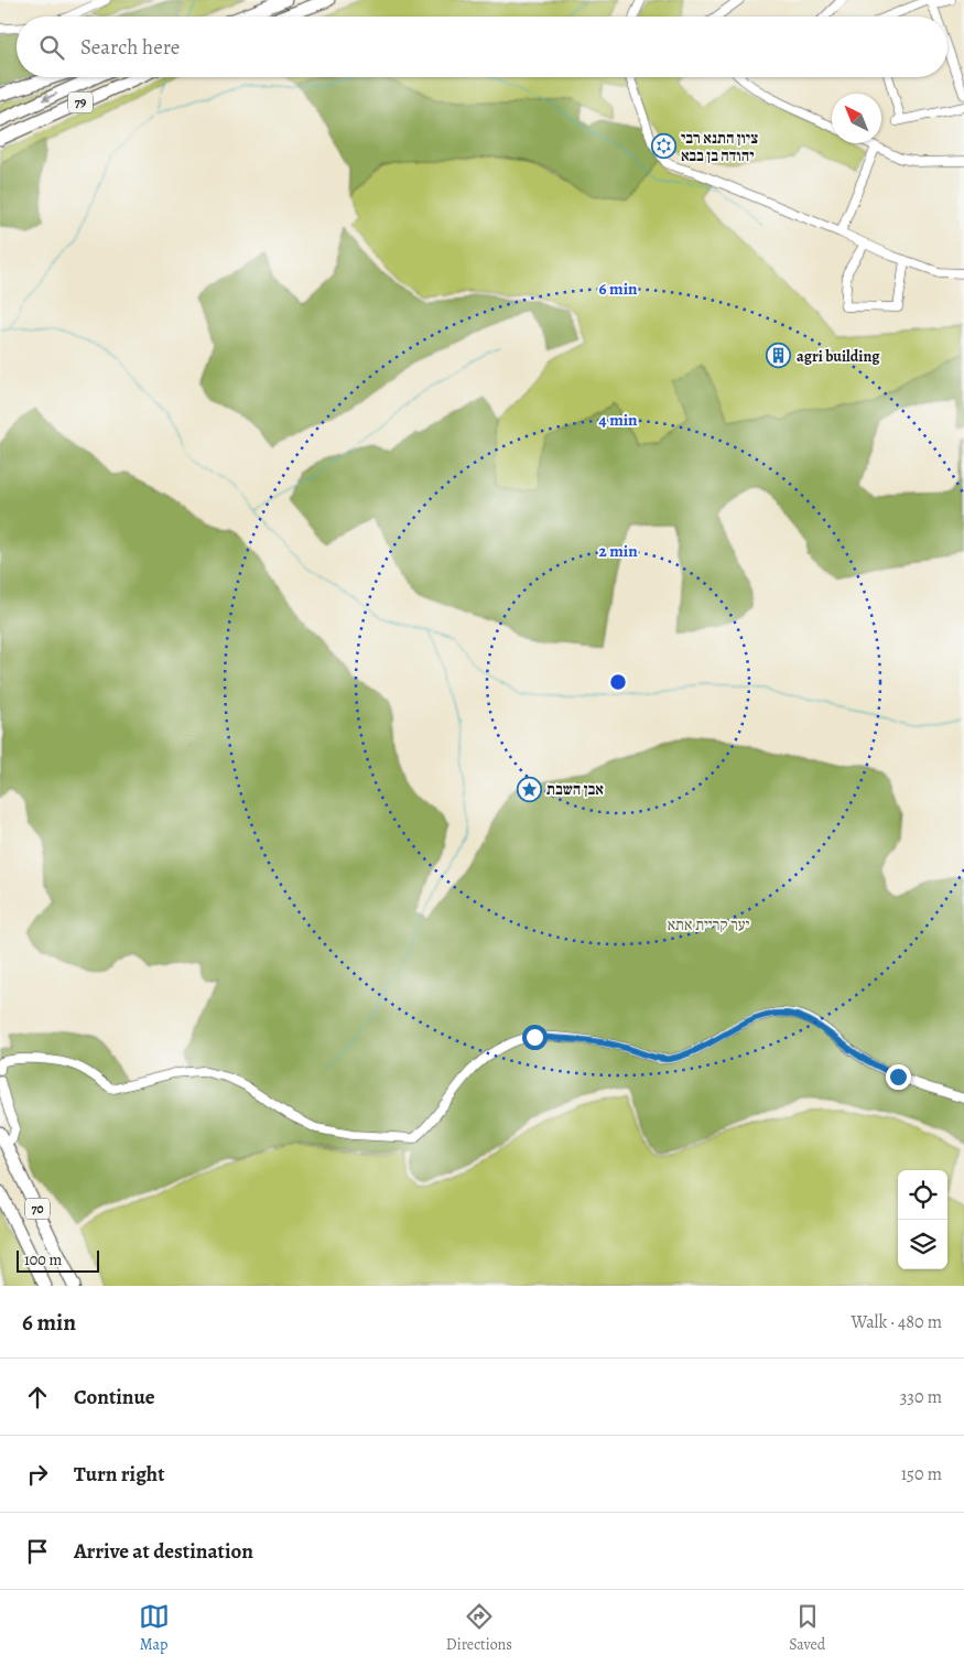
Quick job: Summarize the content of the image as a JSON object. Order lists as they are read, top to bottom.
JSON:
{
  "streets": {
    "highway": ["79", "70"]
  },
  "parks": ["יער קריית אתא"],
  "places": {
    "synagogue": ["ציון התנא רבי יהודה בן בבא"],
    "building": ["agri building"],
    "place": ["אבן השבת"]
  },
  "scale_bar": "100 m",
  "north": "top left",
  "page": {
    "search": "Search here",
    "scale": "100 m",
    "heading": ["6 min", "Walk · 480 m"],
    "list": [
      ["Continue", "330 m"],
      ["Turn right", "150 m"],
      "Arrive at destination"
    ],
    "nav": ["Map", "Directions", "Saved"]
  },
  "rings": ["6 min", "4 min", "2 min"]
}
